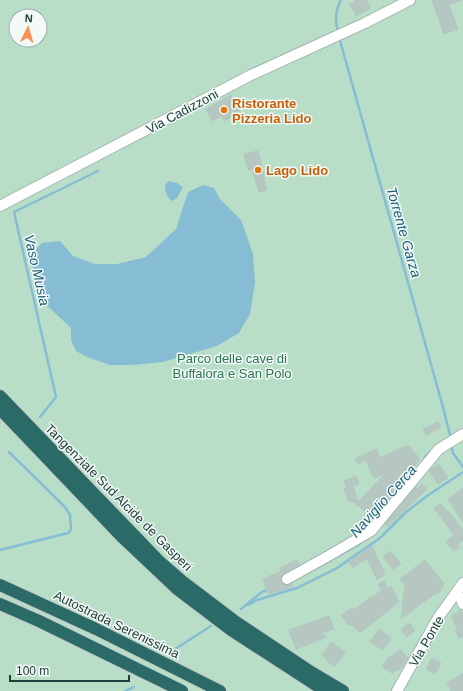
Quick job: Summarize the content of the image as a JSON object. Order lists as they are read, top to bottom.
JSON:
{
  "streets": {
    "highway": ["Tangenziale Sud Alcide de Gasperi", "Autostrada Serenissima"],
    "street": ["Via Cadizzoni", "Via Ponte"]
  },
  "water": ["Torrente Garza", "Vaso Musia", "Naviglio Cerca"],
  "parks": ["Parco delle cave di Buffalora e San Polo"],
  "places": ["Ristorante Pizzeria Lido", "Lago Lido"],
  "scale_bar": "100 m",
  "north": "top"
}
